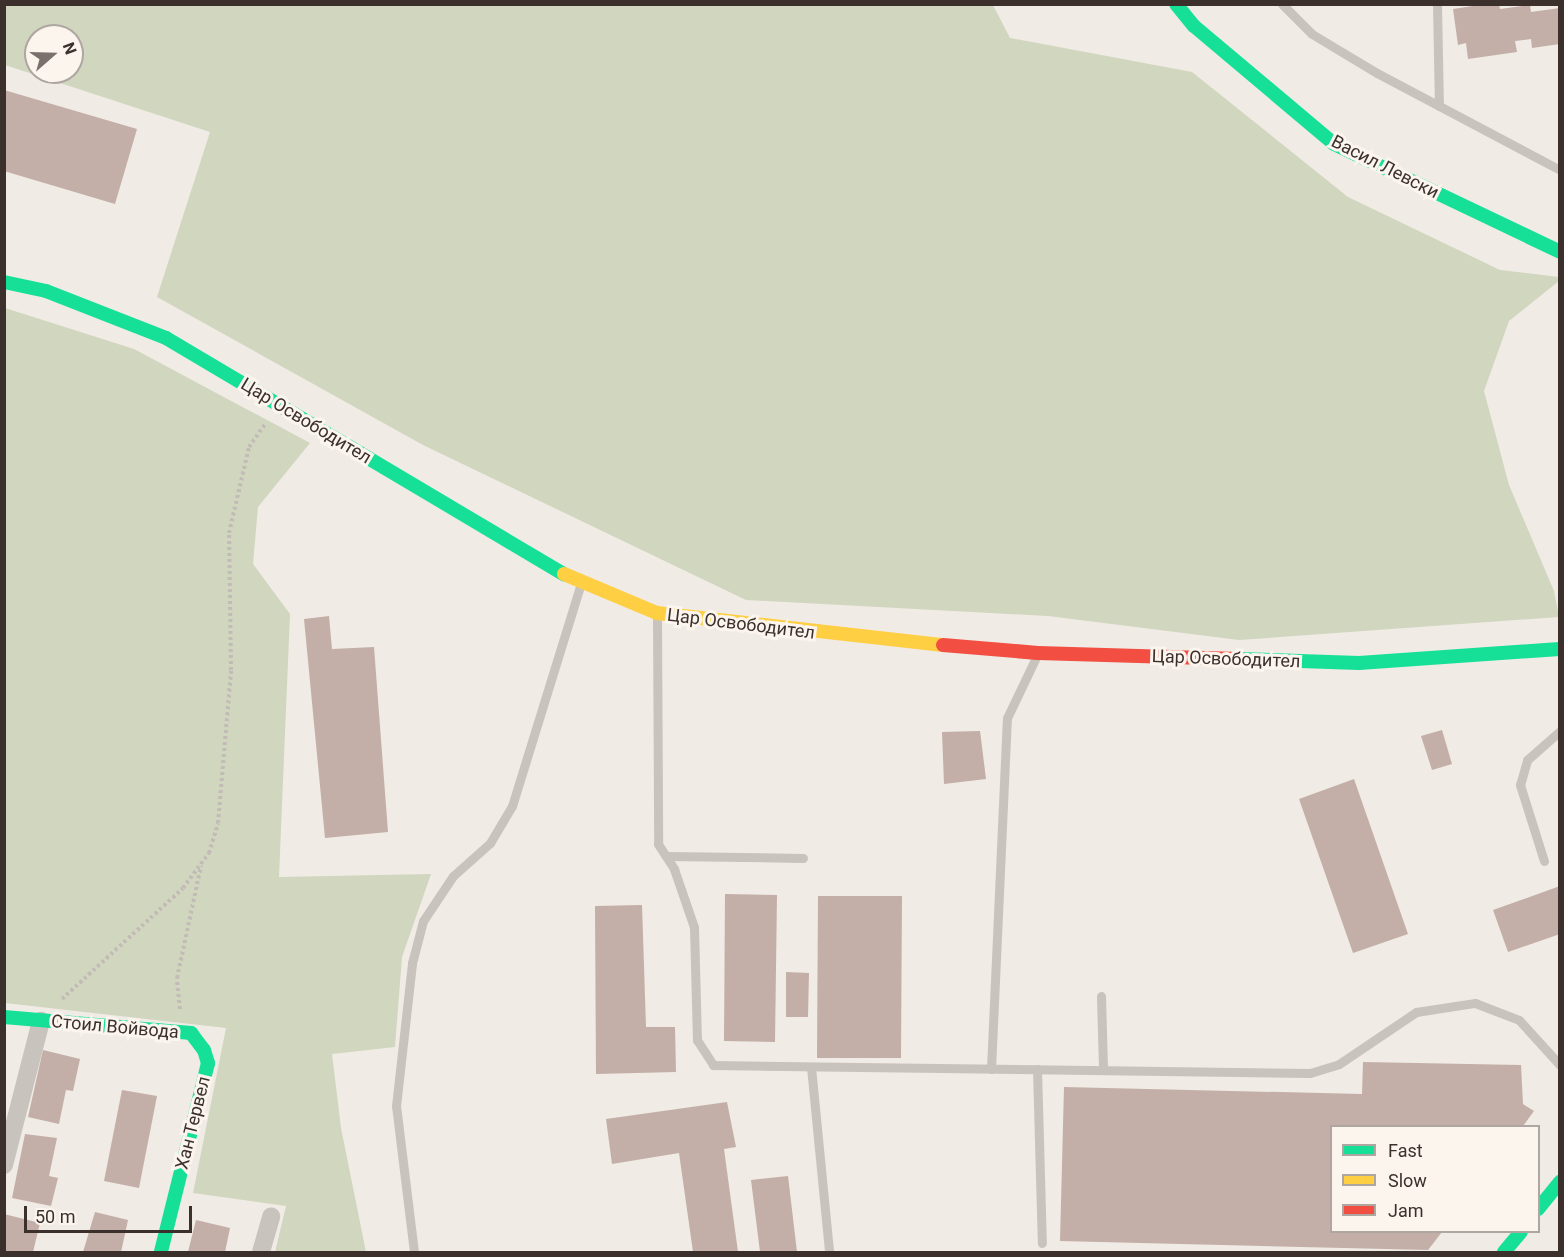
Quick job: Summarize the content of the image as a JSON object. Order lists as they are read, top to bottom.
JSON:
{
  "streets": {
    "main road": [
      "Васил Левски",
      "Цар Освободител",
      "Стоил Войвода",
      "Хан Тервел"
    ]
  },
  "crossings": [
    ["Стоил Войвода", "Хан Тервел"]
  ],
  "legend": ["Fast", "Slow", "Jam"],
  "scale_bar": "50 m",
  "north": "right"
}
